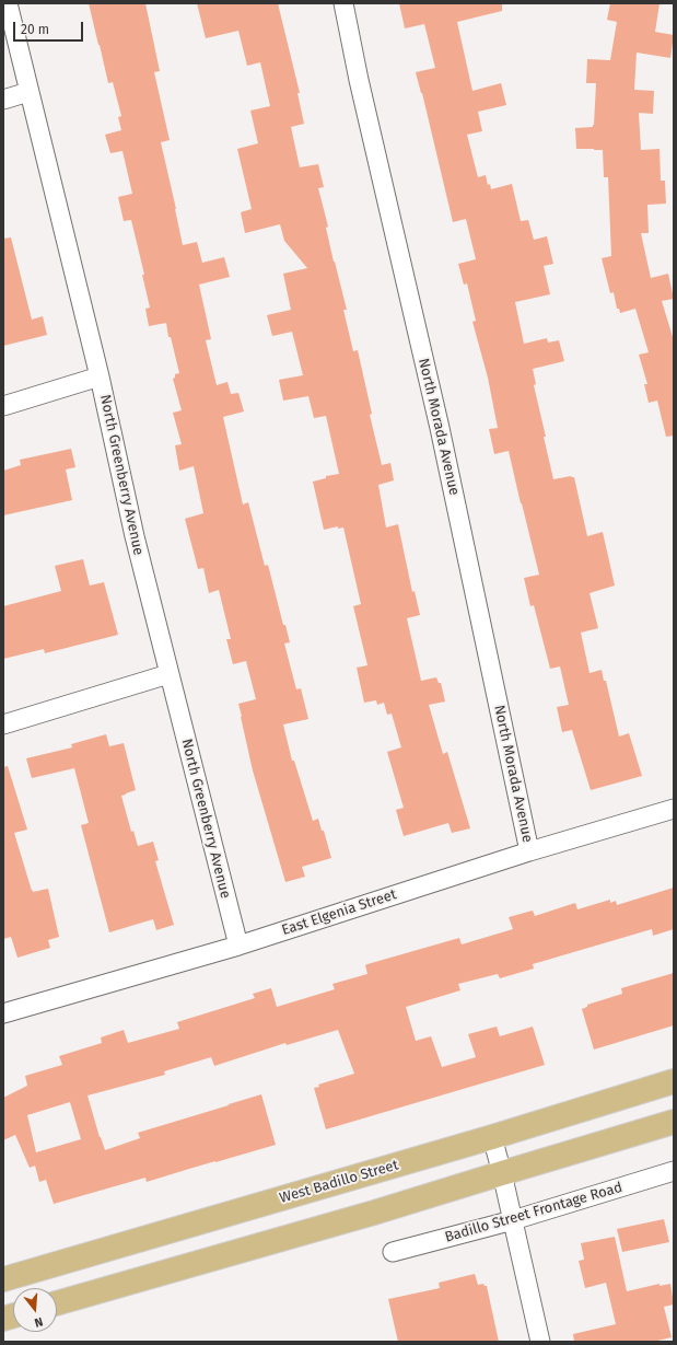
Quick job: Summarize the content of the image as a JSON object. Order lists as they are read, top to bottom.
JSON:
{
  "streets": {
    "main road": ["West Badillo Street"],
    "street": [
      "North Morada Avenue",
      "North Greenberry Avenue",
      "East Elgenia Street",
      "Badillo Street Frontage Road"
    ]
  },
  "crossings": [
    ["North Morada Avenue", "East Elgenia Street"],
    ["North Greenberry Avenue", "East Elgenia Street"]
  ],
  "scale_bar": "20 m",
  "north": "bottom"
}
